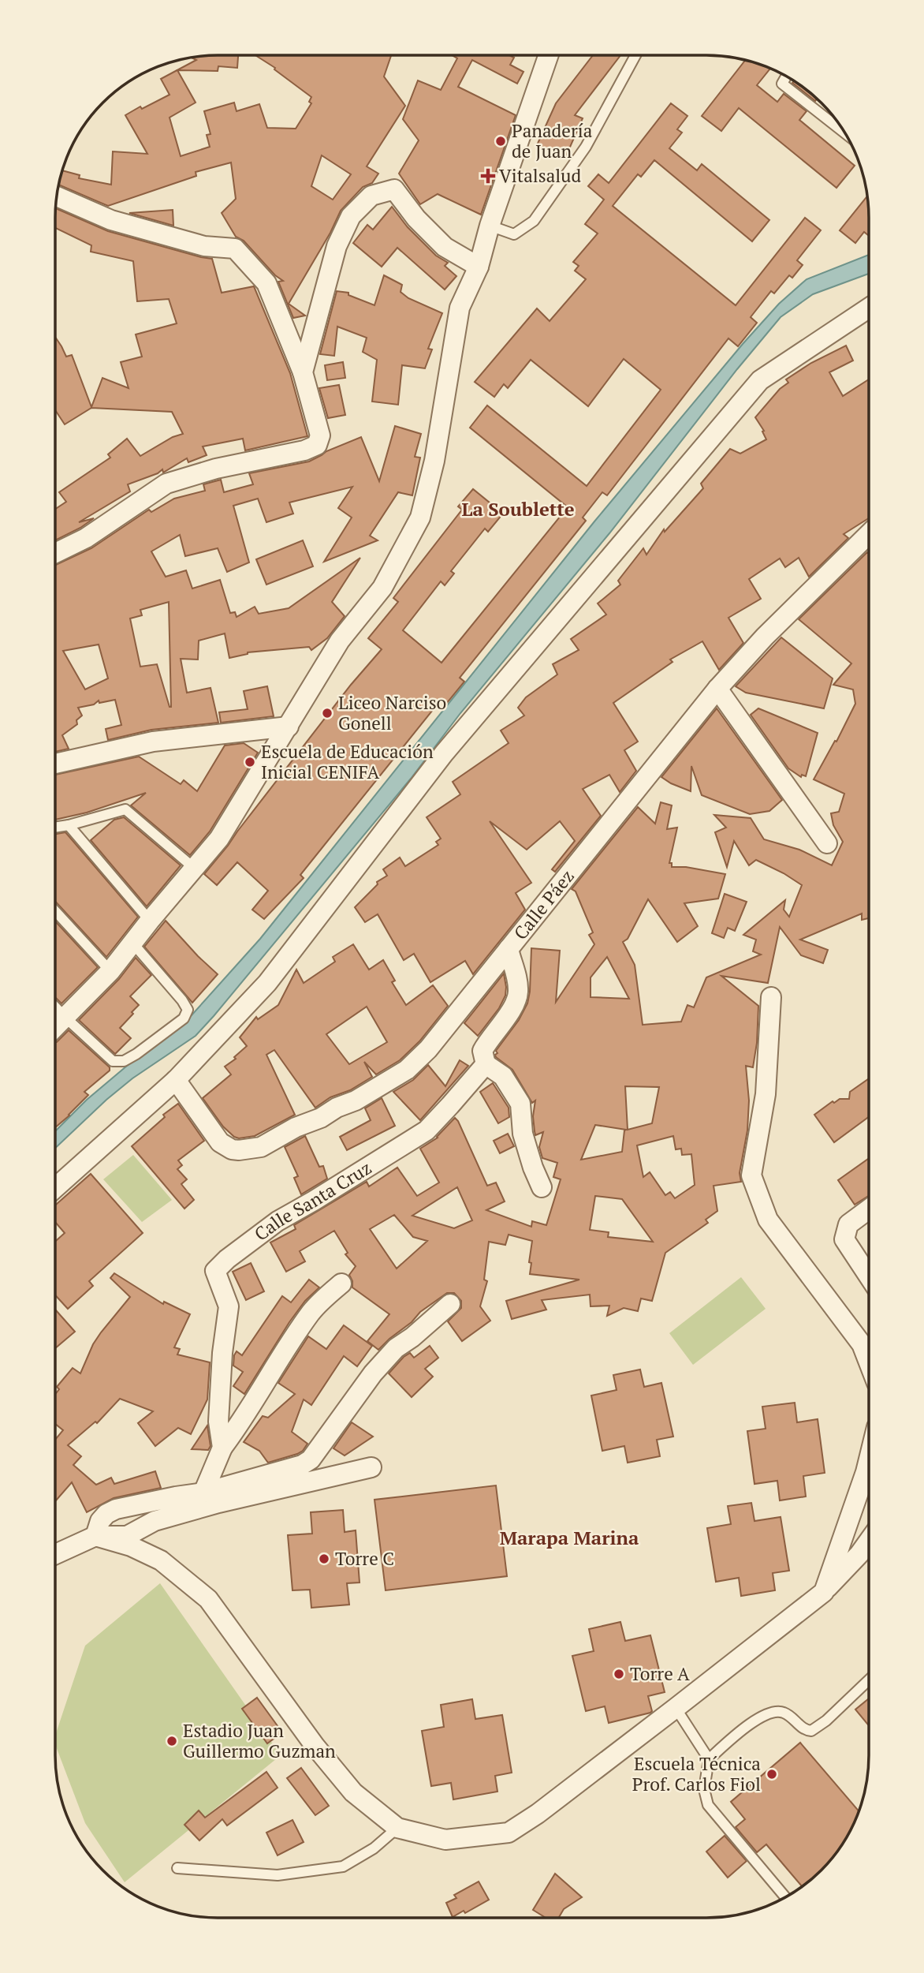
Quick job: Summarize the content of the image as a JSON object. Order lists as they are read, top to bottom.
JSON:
{
  "streets": {
    "street": ["Calle Páez", "Calle Santa Cruz"]
  },
  "crossings": [
    ["Calle Páez", "Calle Santa Cruz"]
  ],
  "districts": ["La Soublette", "Marapa Marina"],
  "places": {
    "other": [
      "Panadería de Juan",
      "Liceo Narciso Gonell",
      "Escuela de Educación Inicial CENIFA",
      "Torre C",
      "Torre A",
      "Estadio Juan Guillermo Guzman",
      "Escuela Técnica Prof. Carlos Fiol"
    ],
    "health": ["Vitalsalud"]
  }
}
